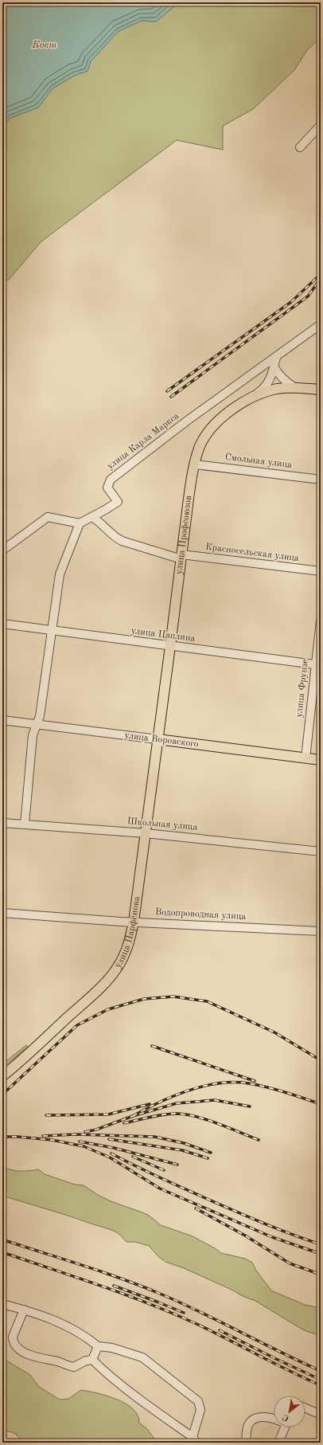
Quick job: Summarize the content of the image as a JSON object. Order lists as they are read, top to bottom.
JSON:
{
  "streets": {
    "main road": ["улица Профсоюзов", "улица Воровского", "улица Парфёнова"],
    "street": [
      "улица Карла Маркса",
      "Смольная улица",
      "Красносельская улица",
      "улица Цаплина",
      "улица Фрунзе",
      "Школьная улица",
      "Водопроводная улица"
    ]
  },
  "crossings": [
    ["улица Карла Маркса", "Красносельская улица"],
    ["Смольная улица", "улица Профсоюзов"],
    ["улица Профсоюзов", "Красносельская улица"],
    ["улица Профсоюзов", "улица Цаплина"],
    ["улица Профсоюзов", "улица Воровского"],
    ["улица Профсоюзов", "улица Парфёнова"],
    ["улица Цаплина", "улица Фрунзе"],
    ["улица Фрунзе", "улица Воровского"],
    ["улица Воровского", "улица Парфёнова"],
    ["Школьная улица", "улица Парфёнова"],
    ["Водопроводная улица", "улица Парфёнова"]
  ],
  "water": ["Ковш"],
  "north": "bottom left"
}
